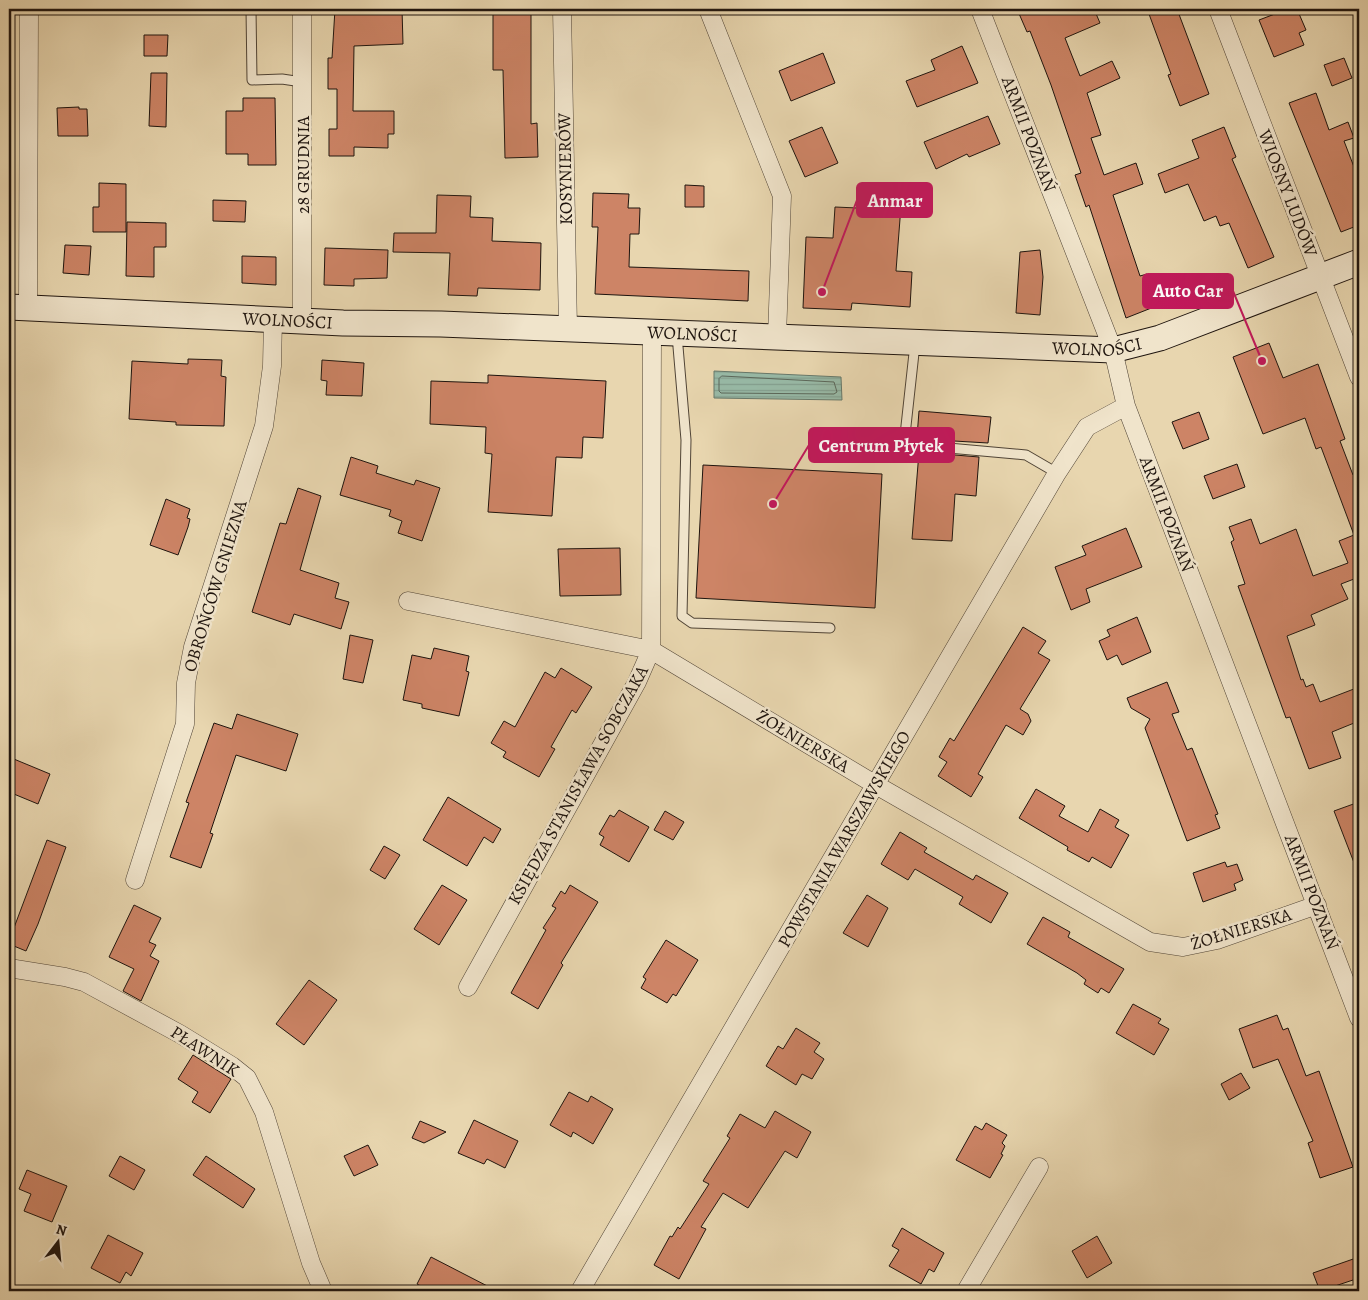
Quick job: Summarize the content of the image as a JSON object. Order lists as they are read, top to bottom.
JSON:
{
  "streets": {
    "street": [
      "ARMII POZNAŃ",
      "28 GRUDNIA",
      "KOSYNIERÓW",
      "WIOSNY LUDÓW",
      "WOLNOŚCI",
      "OBROŃCÓW GNIEZNA",
      "ŻOŁNIERSKA",
      "KSIĘDZA STANISŁAWA SOBCZAKA",
      "POWSTANIA WARSZAWSKIEGO",
      "PŁAWNIK"
    ]
  },
  "crossings": [
    ["ARMII POZNAŃ", "WOLNOŚCI"],
    ["ARMII POZNAŃ", "ŻOŁNIERSKA"],
    ["ARMII POZNAŃ", "POWSTANIA WARSZAWSKIEGO"],
    ["28 GRUDNIA", "WOLNOŚCI"],
    ["KOSYNIERÓW", "WOLNOŚCI"],
    ["WIOSNY LUDÓW", "WOLNOŚCI"],
    ["WOLNOŚCI", "OBROŃCÓW GNIEZNA"],
    ["WOLNOŚCI", "KSIĘDZA STANISŁAWA SOBCZAKA"],
    ["ŻOŁNIERSKA", "KSIĘDZA STANISŁAWA SOBCZAKA"],
    ["ŻOŁNIERSKA", "POWSTANIA WARSZAWSKIEGO"]
  ],
  "places": ["Anmar", "Auto Car", "Centrum Płytek"],
  "north": "top"
}
